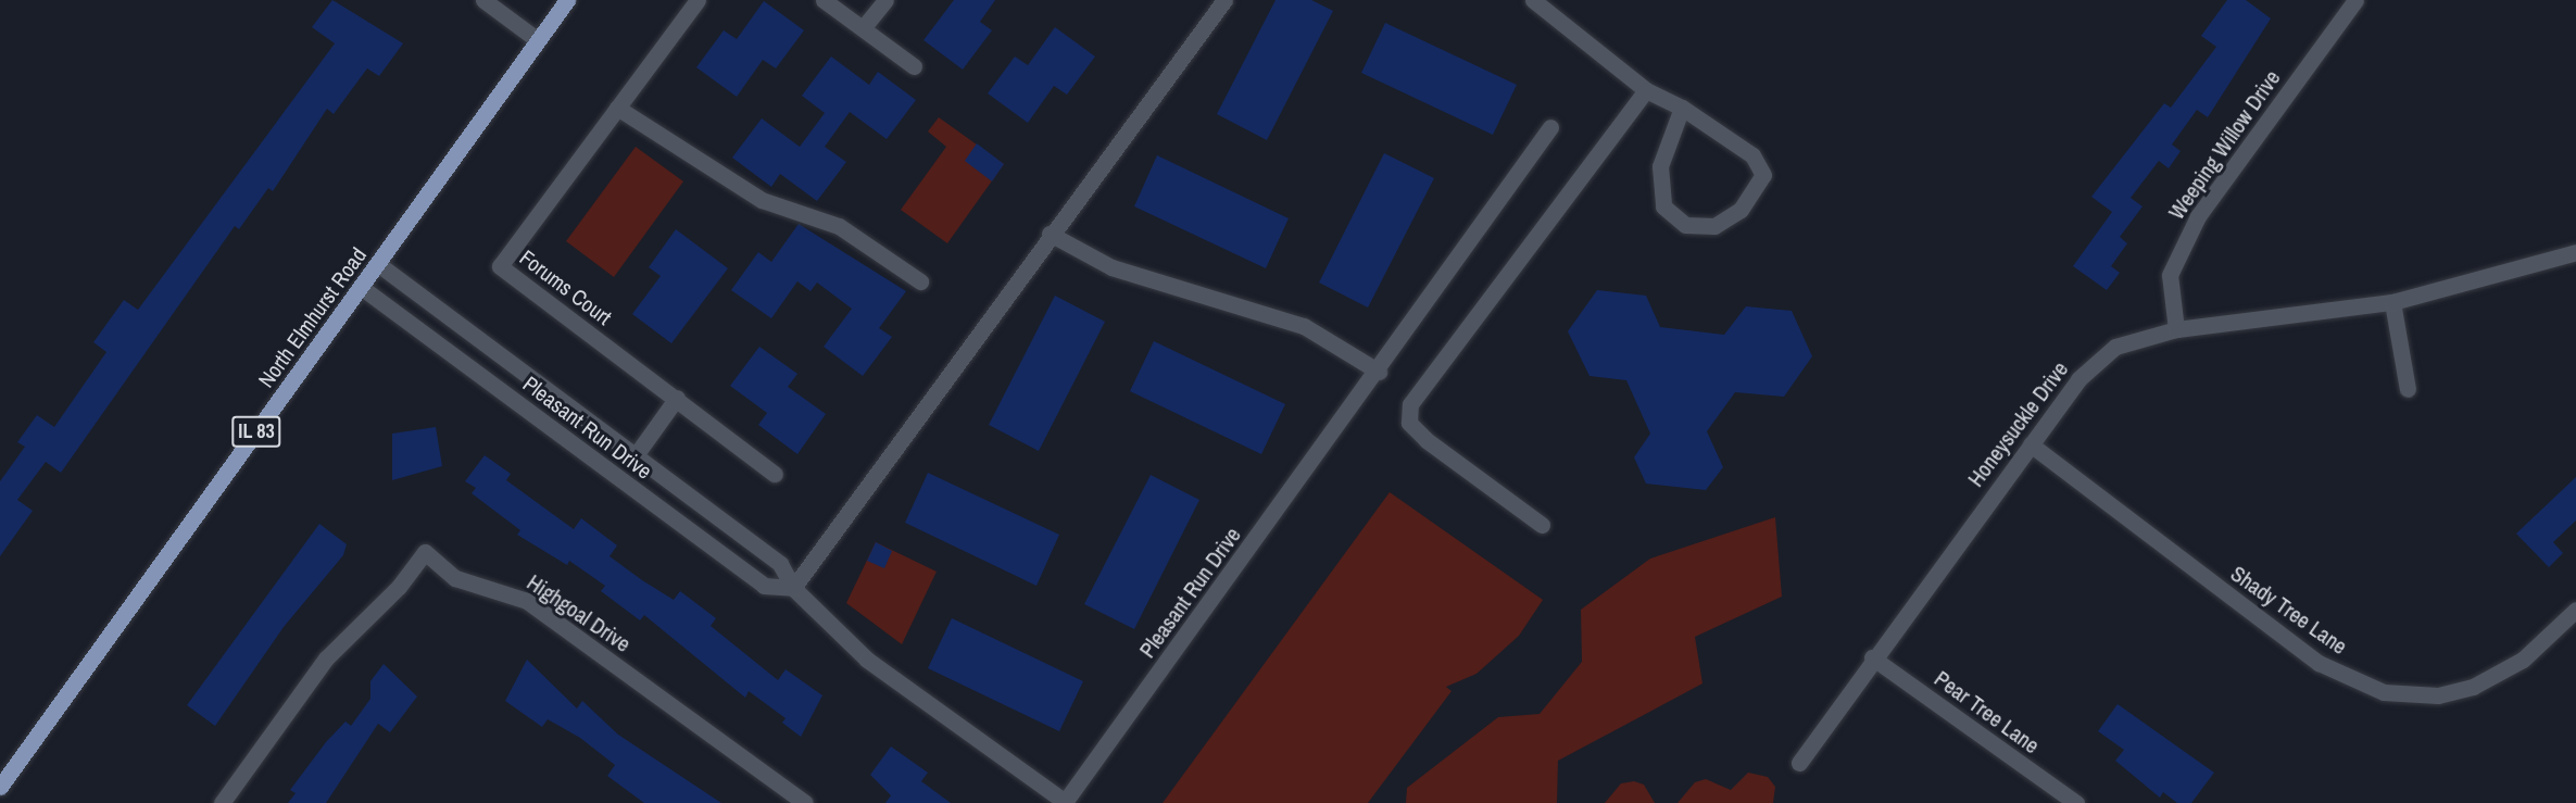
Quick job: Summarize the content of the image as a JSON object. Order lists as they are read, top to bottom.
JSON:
{
  "streets": {
    "main road": ["North Elmhurst Road", "IL 83"],
    "street": [
      "Weeping Willow Drive",
      "Forums Court",
      "Honeysuckle Drive",
      "Pleasant Run Drive",
      "Shady Tree Lane",
      "Highgoal Drive",
      "Pear Tree Lane"
    ]
  },
  "crossings": [
    ["Weeping Willow Drive", "Honeysuckle Drive"],
    ["North Elmhurst Road", "Pleasant Run Drive"],
    ["Honeysuckle Drive", "Shady Tree Lane"],
    ["Honeysuckle Drive", "Pear Tree Lane"]
  ]
}
